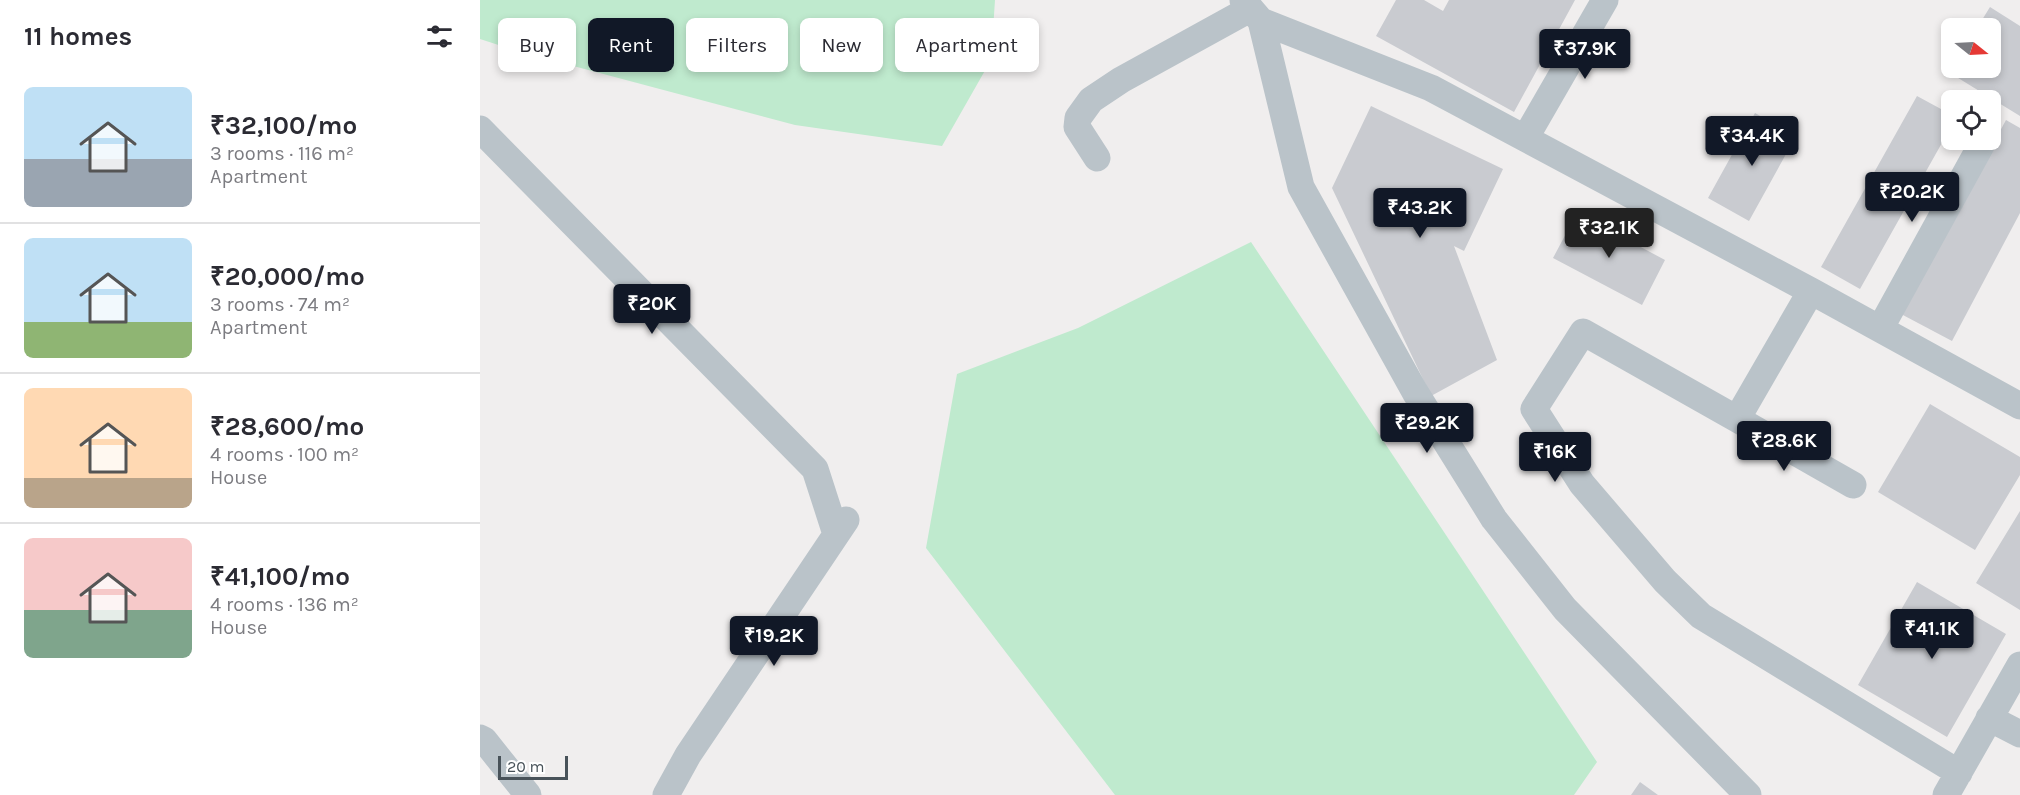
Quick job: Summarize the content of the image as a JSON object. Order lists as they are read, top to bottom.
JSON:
{
  "scale_bar": "20 m",
  "north": "right",
  "page": {
    "heading": "11 homes",
    "chip": [
      "Buy",
      "Rent",
      "Filters",
      "New",
      "Apartment"
    ],
    "price": [
      "₹37.9K",
      "₹34.4K",
      "₹20.2K",
      "₹43.2K",
      "₹32.1K",
      "₹20K",
      "₹29.2K",
      "₹28.6K",
      "₹16K",
      "₹41.1K",
      "₹19.2K"
    ],
    "list": [
      {
        "name": "₹32,100/mo",
        "note": "3 rooms · 116 m² · Apartment"
      },
      {
        "name": "₹20,000/mo",
        "note": "3 rooms · 74 m² · Apartment"
      },
      {
        "name": "₹28,600/mo",
        "note": "4 rooms · 100 m² · House"
      },
      {
        "name": "₹41,100/mo",
        "note": "4 rooms · 136 m² · House"
      }
    ],
    "scale": "20 m"
  }
}
